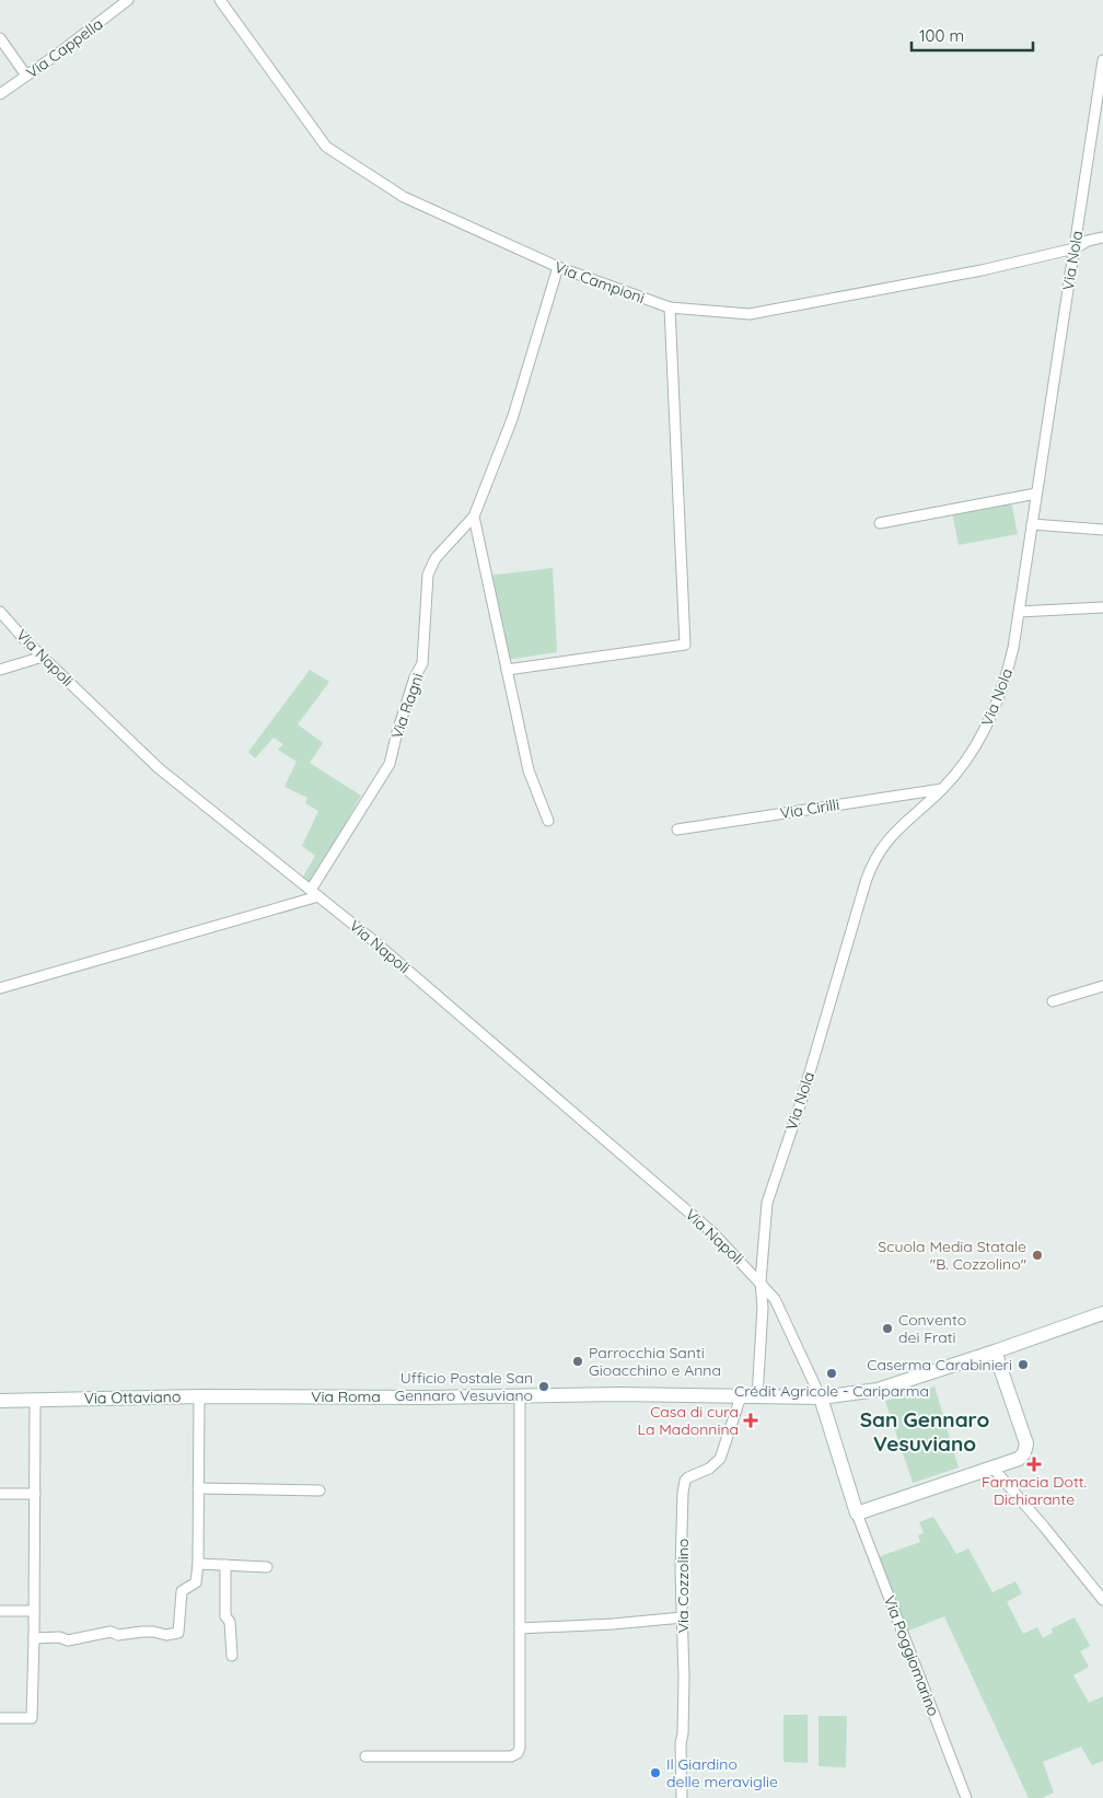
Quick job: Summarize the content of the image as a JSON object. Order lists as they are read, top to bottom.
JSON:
{
  "streets": {
    "main road": ["Via Roma", "Via Ottaviano"],
    "street": [
      "Via Cappella",
      "Via Nola",
      "Via Campioni",
      "Via Napoli",
      "Via Ragni",
      "Via Cirilli",
      "Via Cozzolino",
      "Via Poggiomarino"
    ]
  },
  "crossings": [
    ["Via Nola", "Via Campioni"],
    ["Via Nola", "Via Napoli"],
    ["Via Nola", "Via Cirilli"],
    ["Via Nola", "Via Roma"],
    ["Via Campioni", "Via Ragni"],
    ["Via Napoli", "Via Ragni"],
    ["Via Napoli", "Via Roma"],
    ["Via Roma", "Via Ottaviano"],
    ["Via Roma", "Via Cozzolino"]
  ],
  "districts": ["San Gennaro Vesuviano"],
  "places": {
    "other": [
      "Scuola Media Statale \"B. Cozzolino\"",
      "Convento dei Frati",
      "Parrocchia Santi Gioacchino e Anna",
      "Caserma Carabinieri",
      "Crédit Agricole - Cariparma",
      "Ufficio Postale San Gennaro Vesuviano",
      "Il Giardino delle meraviglie"
    ],
    "health": ["Casa di cura La Madonnina", "Farmacia Dott. Dichiarante"]
  },
  "scale_bar": "100 m"
}
